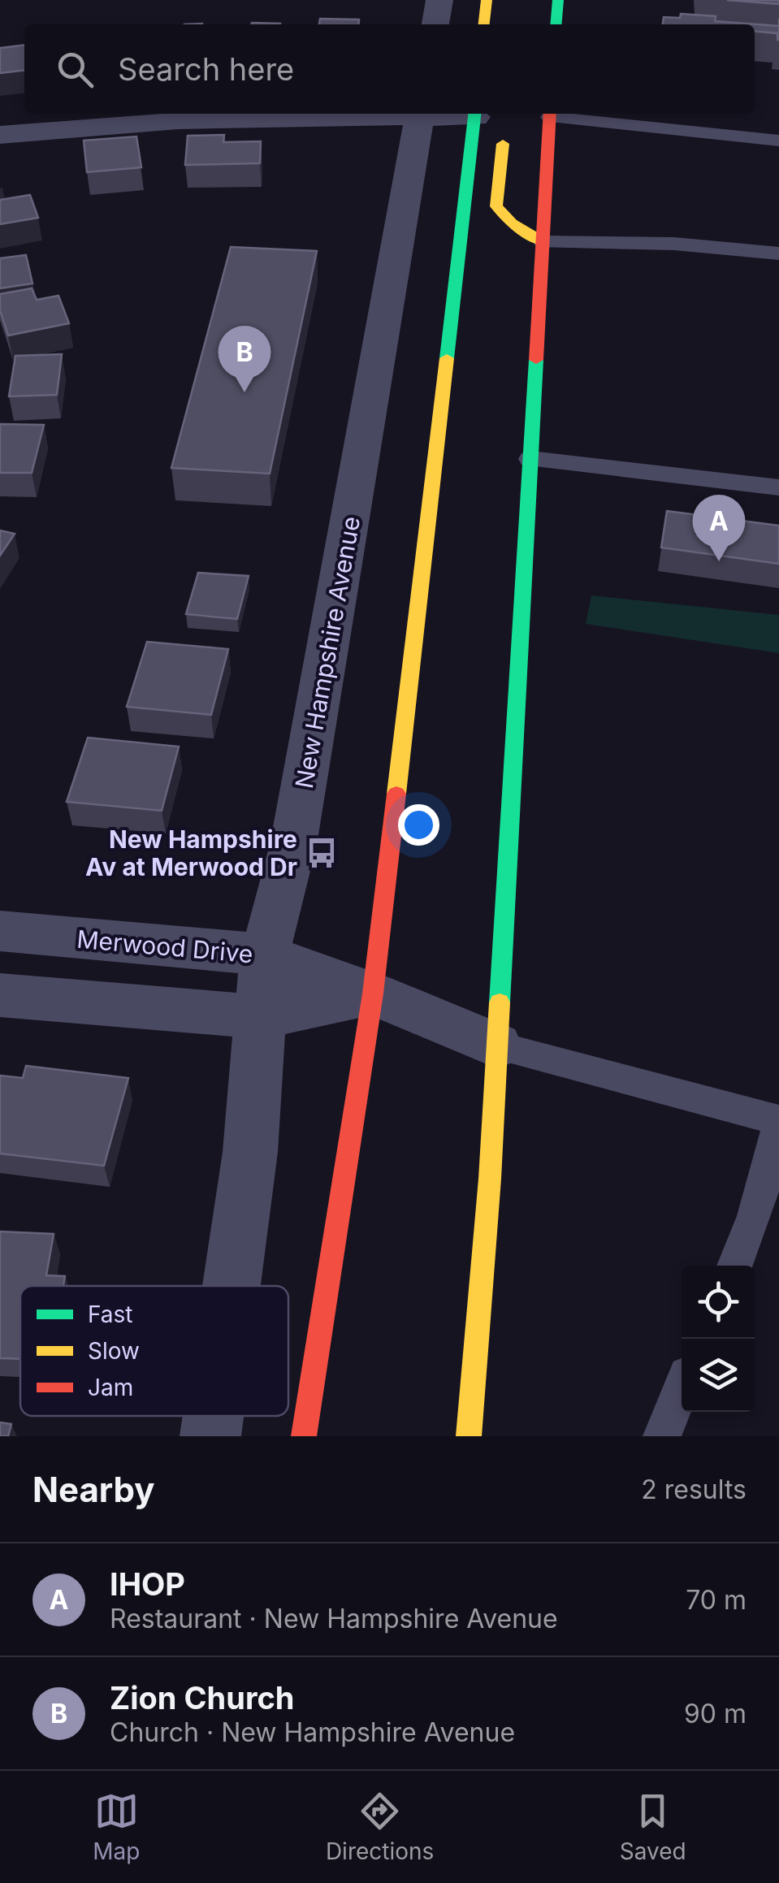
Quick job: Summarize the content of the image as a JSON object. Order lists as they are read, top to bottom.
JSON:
{
  "streets": {
    "street": ["New Hampshire Avenue", "Merwood Drive"]
  },
  "crossings": [
    ["New Hampshire Avenue", "Merwood Drive"]
  ],
  "places": {
    "bus stop": ["New Hampshire Av at Merwood Dr"]
  },
  "legend": ["Fast", "Slow", "Jam"],
  "page": {
    "search": "Search here",
    "pins": ["B", "A"],
    "heading": ["Nearby", "2 results"],
    "list": [
      {
        "mark": "A",
        "name": "IHOP",
        "note": "Restaurant · New Hampshire Avenue",
        "value": "70 m"
      },
      {
        "mark": "B",
        "name": "Zion Church",
        "note": "Church · New Hampshire Avenue",
        "value": "90 m"
      }
    ],
    "nav": ["Map", "Directions", "Saved"]
  }
}
